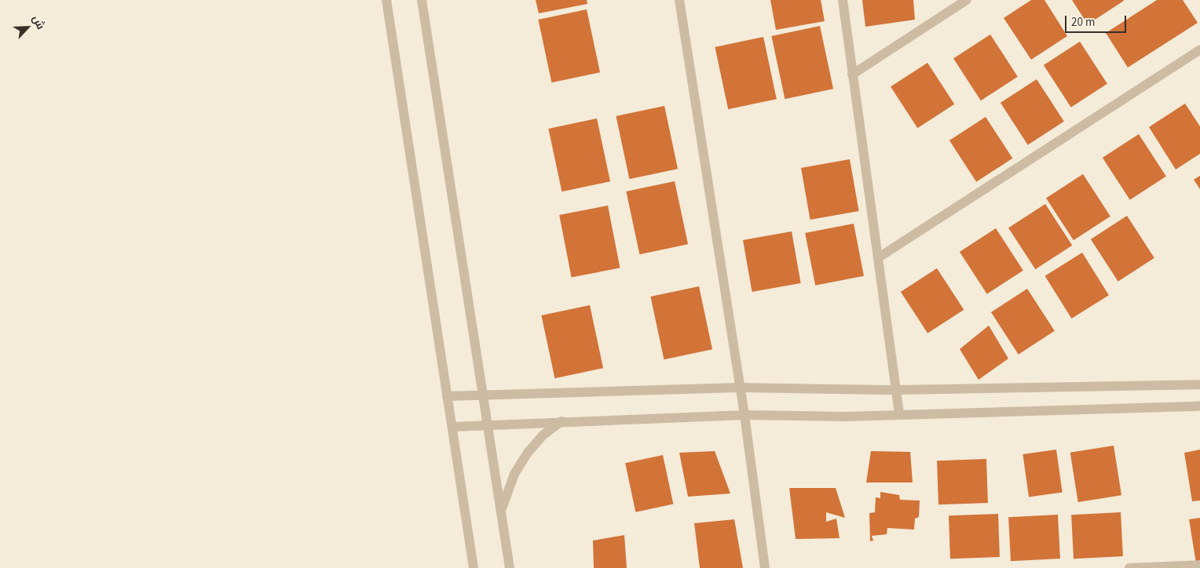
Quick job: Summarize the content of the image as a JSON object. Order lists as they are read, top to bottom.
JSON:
{
  "scale_bar": "20 m",
  "north": "top right"
}
